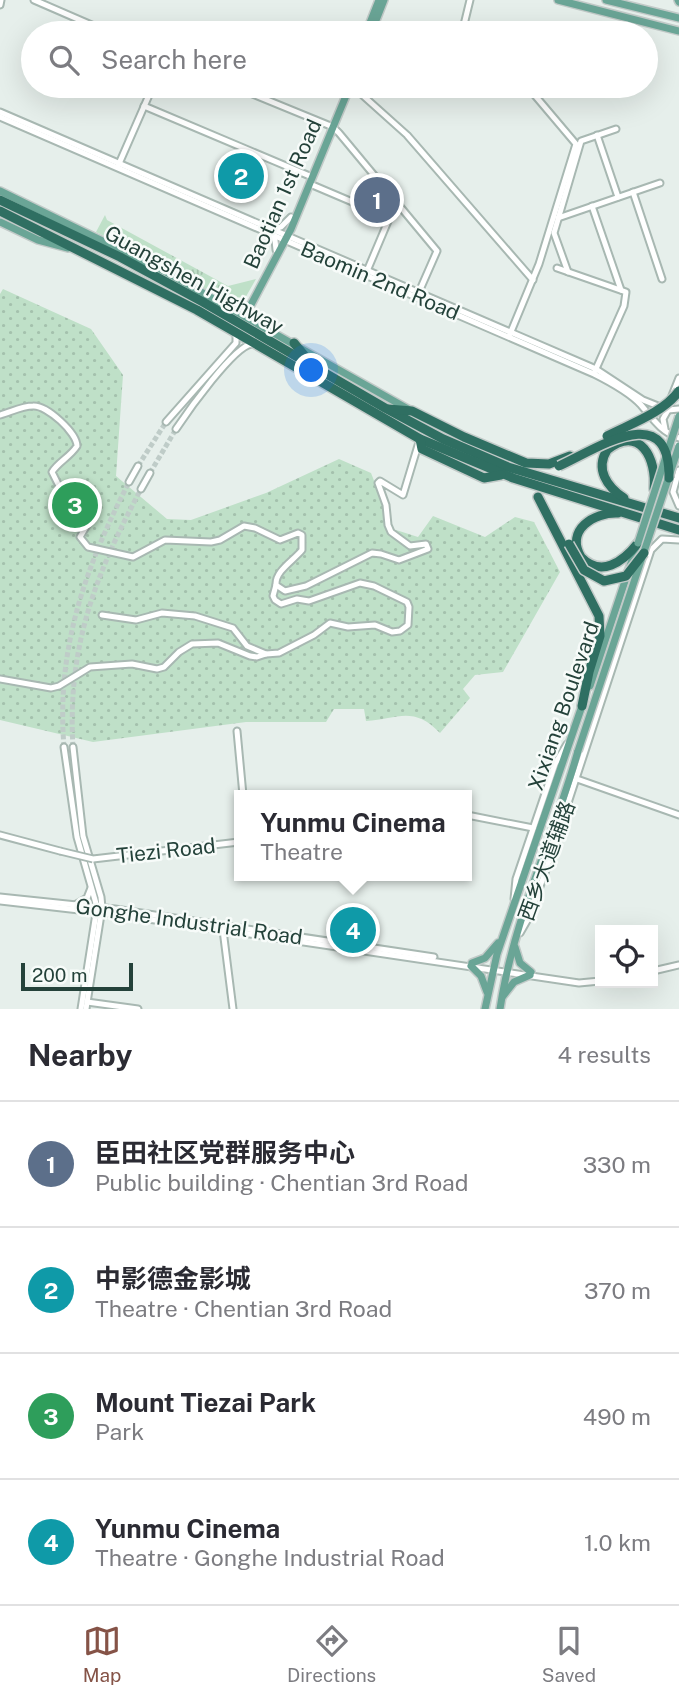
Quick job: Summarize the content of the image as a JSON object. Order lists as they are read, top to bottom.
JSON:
{
  "streets": {
    "highway": ["Guangshen Highway"],
    "main road": ["Baotian 1st Road", "Xixiang Boulevard"],
    "street": [
      "Baomin 2nd Road",
      "Tiezi Road",
      "西乡大道辅路",
      "Gonghe Industrial Road"
    ]
  },
  "crossings": [
    ["Baotian 1st Road", "Baomin 2nd Road"],
    ["Xixiang Boulevard", "西乡大道辅路"],
    ["Xixiang Boulevard", "Gonghe Industrial Road"]
  ],
  "scale_bar": "200 m",
  "page": {
    "search": "Search here",
    "pins": [
      "2",
      "1",
      "3",
      "4"
    ],
    "popup": ["Yunmu Cinema", "Theatre"],
    "scale": "200 m",
    "heading": ["Nearby", "4 results"],
    "list": [
      {
        "mark": "1",
        "name": "臣田社区党群服务中心",
        "note": "Public building · Chentian 3rd Road",
        "value": "330 m"
      },
      {
        "mark": "2",
        "name": "中影德金影城",
        "note": "Theatre · Chentian 3rd Road",
        "value": "370 m"
      },
      {
        "mark": "3",
        "name": "Mount Tiezai Park",
        "note": "Park",
        "value": "490 m"
      },
      {
        "mark": "4",
        "name": "Yunmu Cinema",
        "note": "Theatre · Gonghe Industrial Road",
        "value": "1.0 km"
      }
    ],
    "nav": ["Map", "Directions", "Saved"]
  }
}
